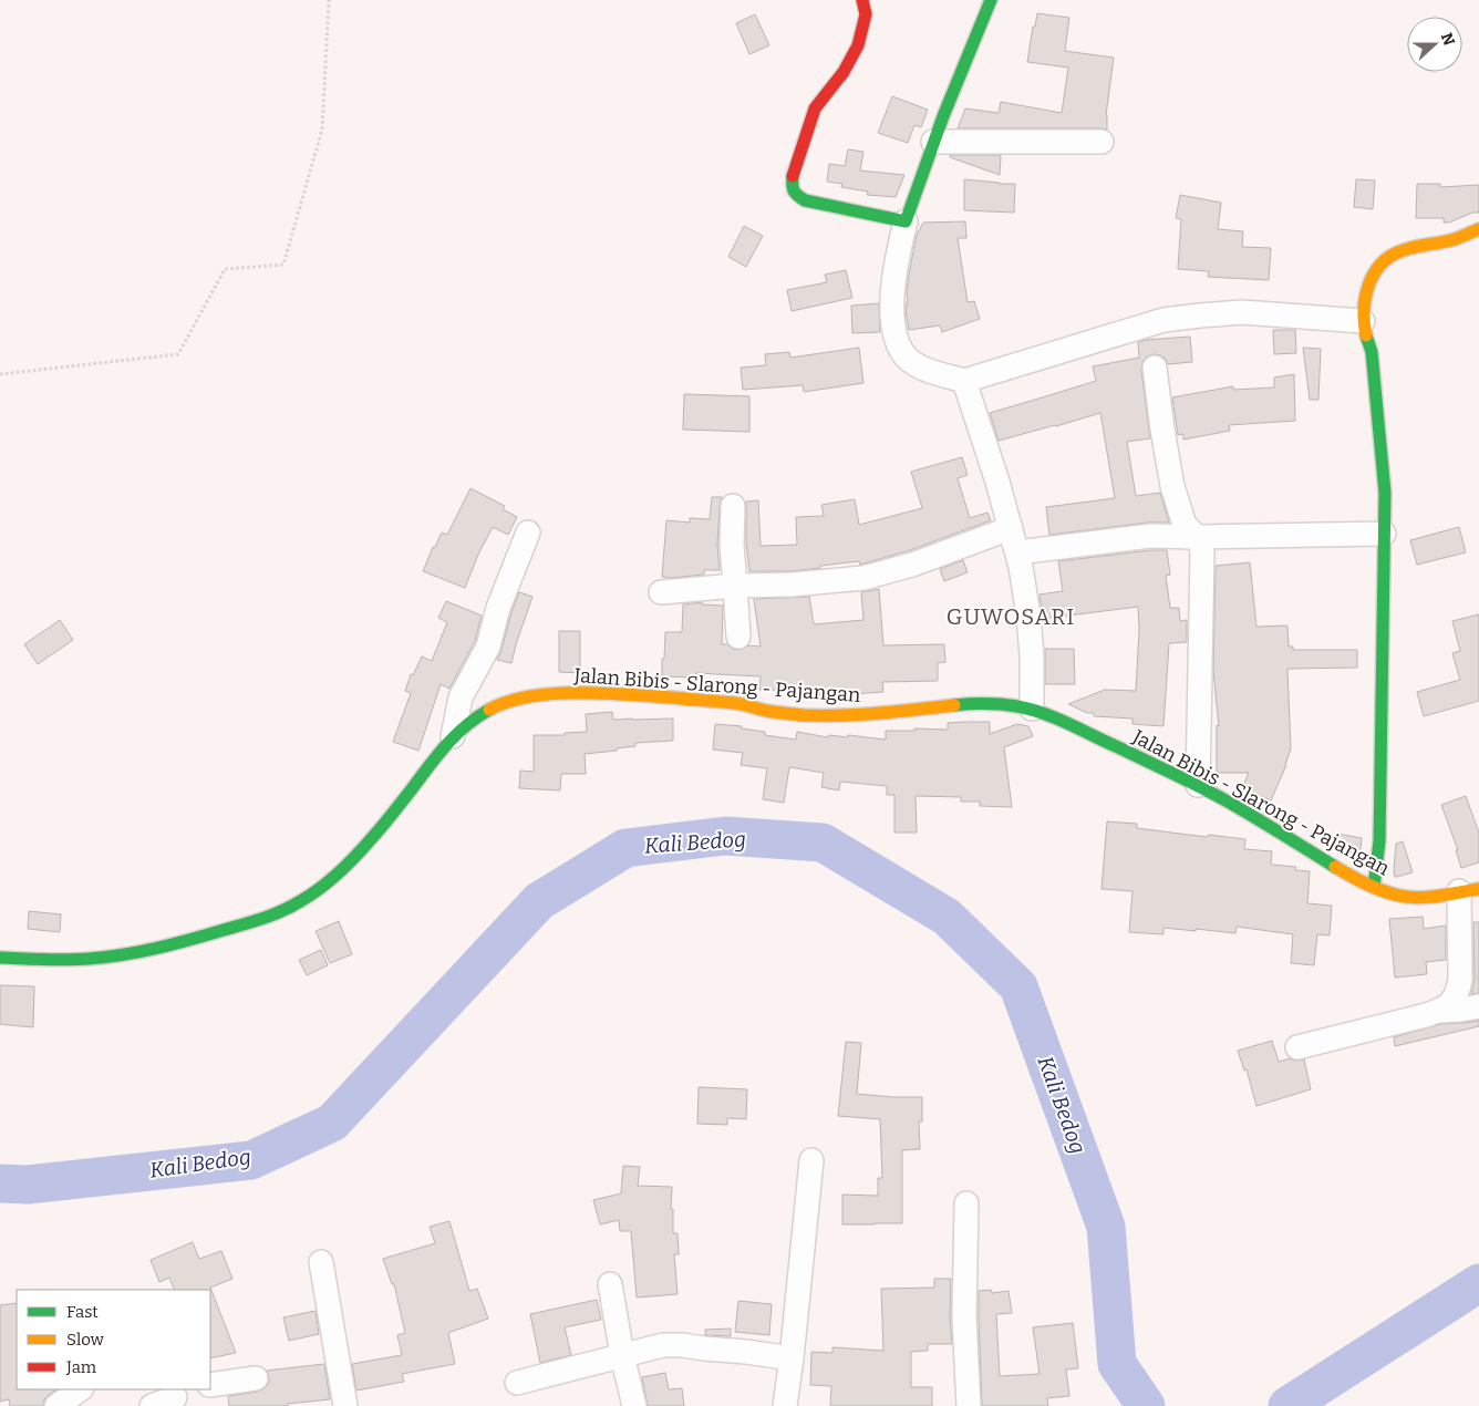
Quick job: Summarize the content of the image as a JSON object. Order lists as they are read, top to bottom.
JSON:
{
  "streets": {
    "main road": ["Jalan Bibis - Slarong - Pajangan"]
  },
  "districts": ["GUWOSARI"],
  "water": ["Kali Bedog"],
  "legend": ["Fast", "Slow", "Jam"],
  "north": "right"
}
